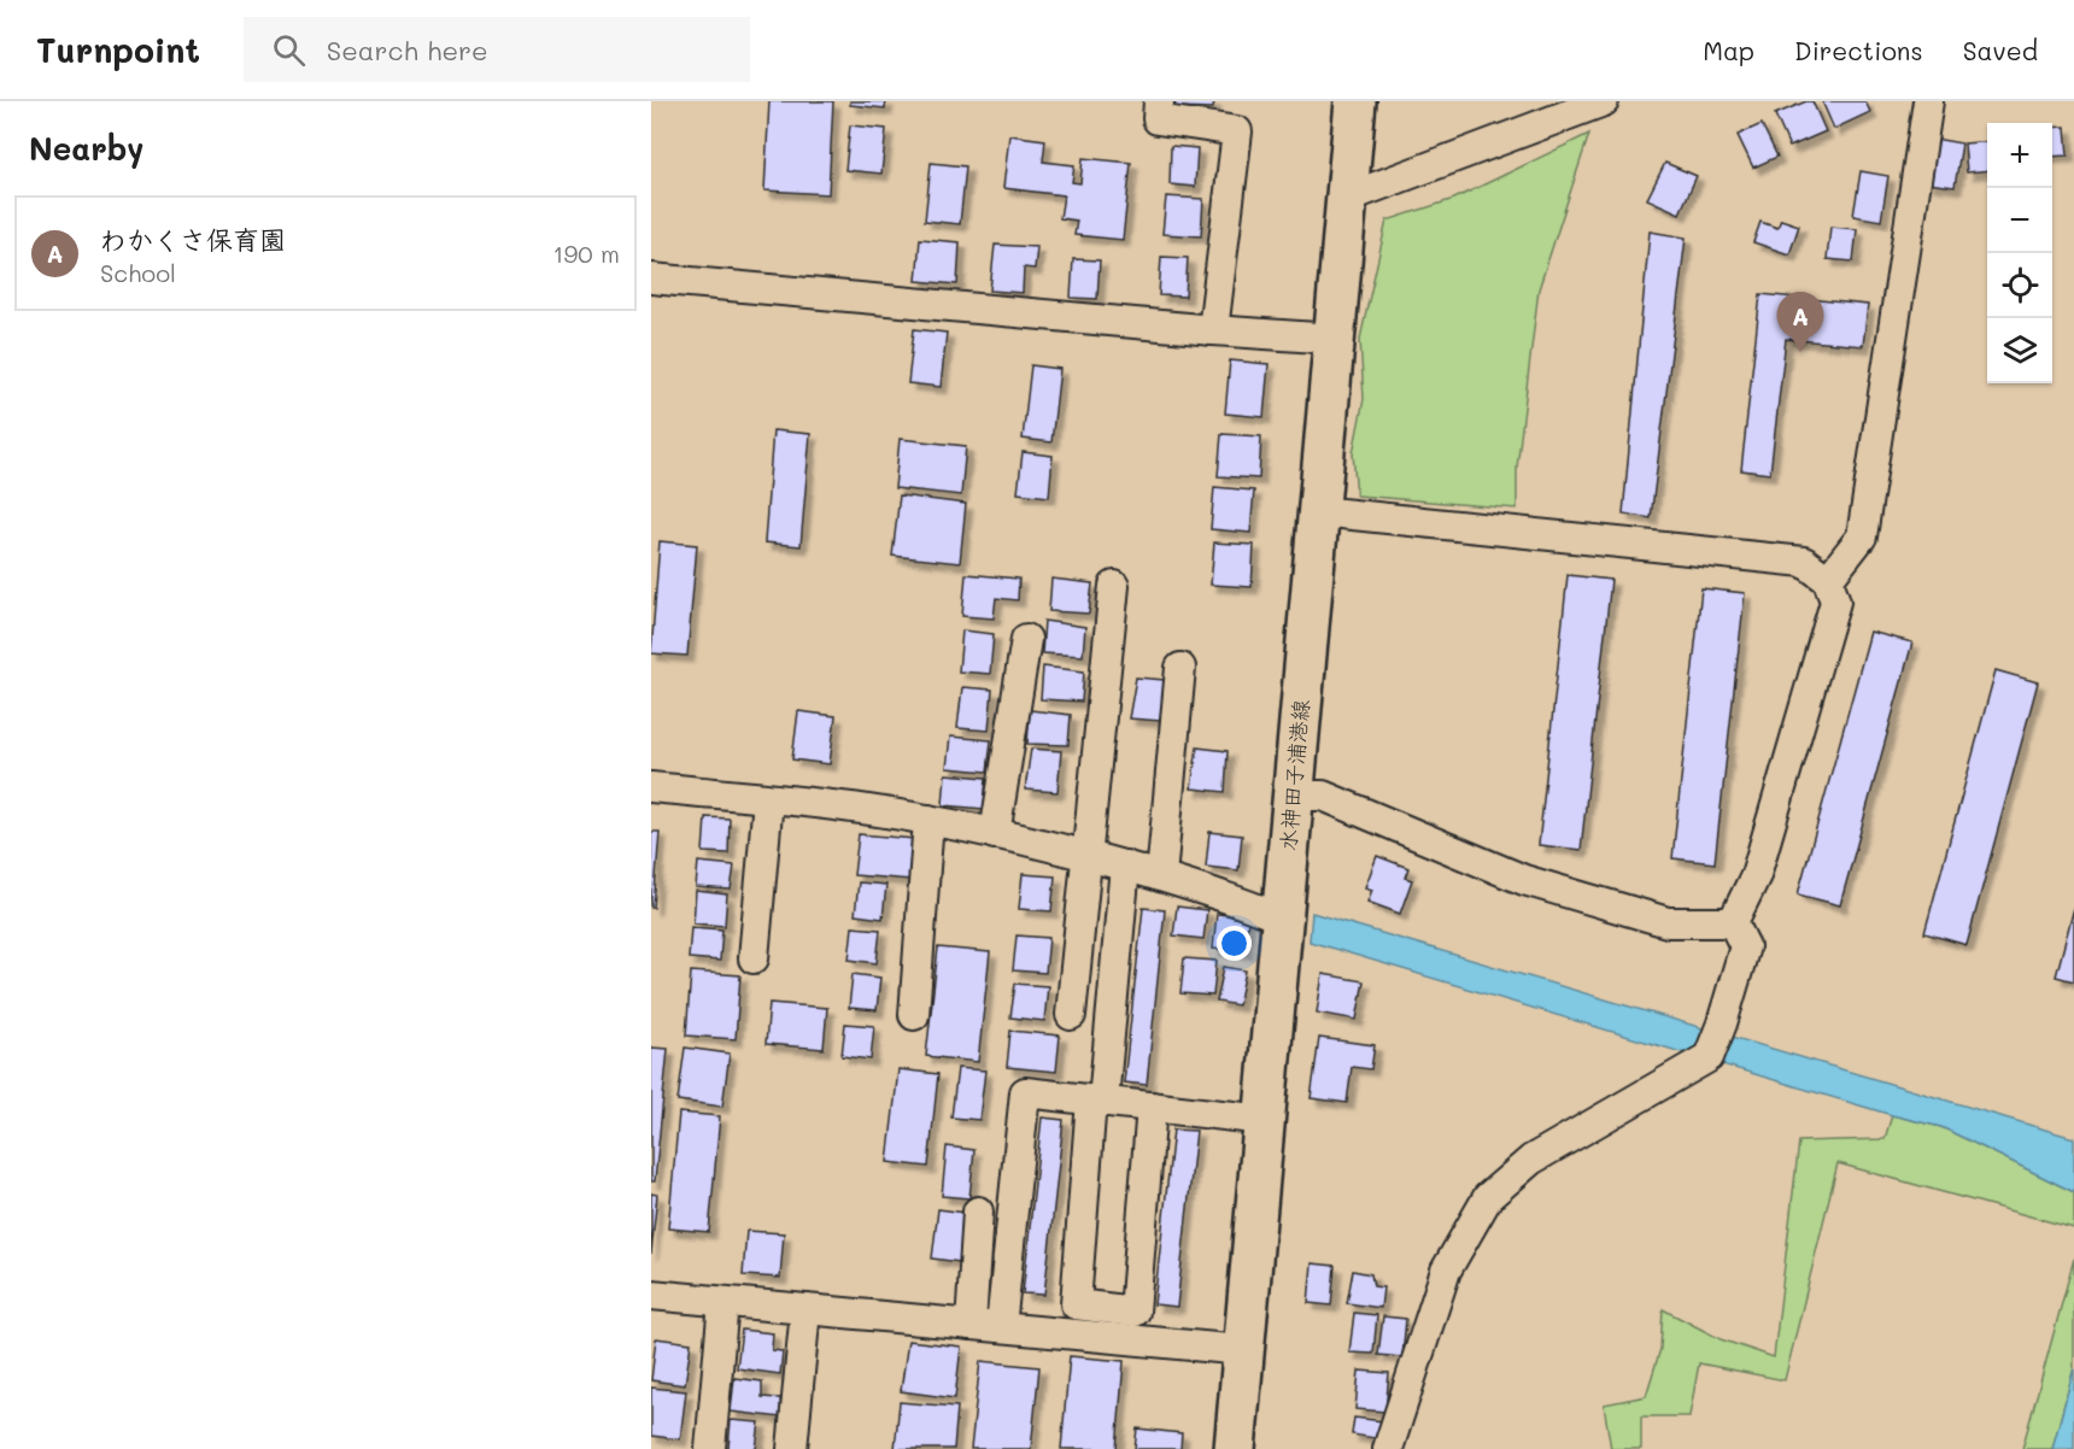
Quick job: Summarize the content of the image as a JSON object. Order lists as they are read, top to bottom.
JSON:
{
  "streets": {
    "main road": ["水神田子浦港線"]
  },
  "page": {
    "header": "Turnpoint",
    "search": "Search here",
    "nav": ["Map", "Directions", "Saved"],
    "heading": "Nearby",
    "map_buttons": ["+", "−"],
    "list": [
      {
        "mark": "A",
        "name": "わかくさ保育園",
        "note": "School",
        "value": "190 m"
      }
    ],
    "pins": "A"
  }
}
